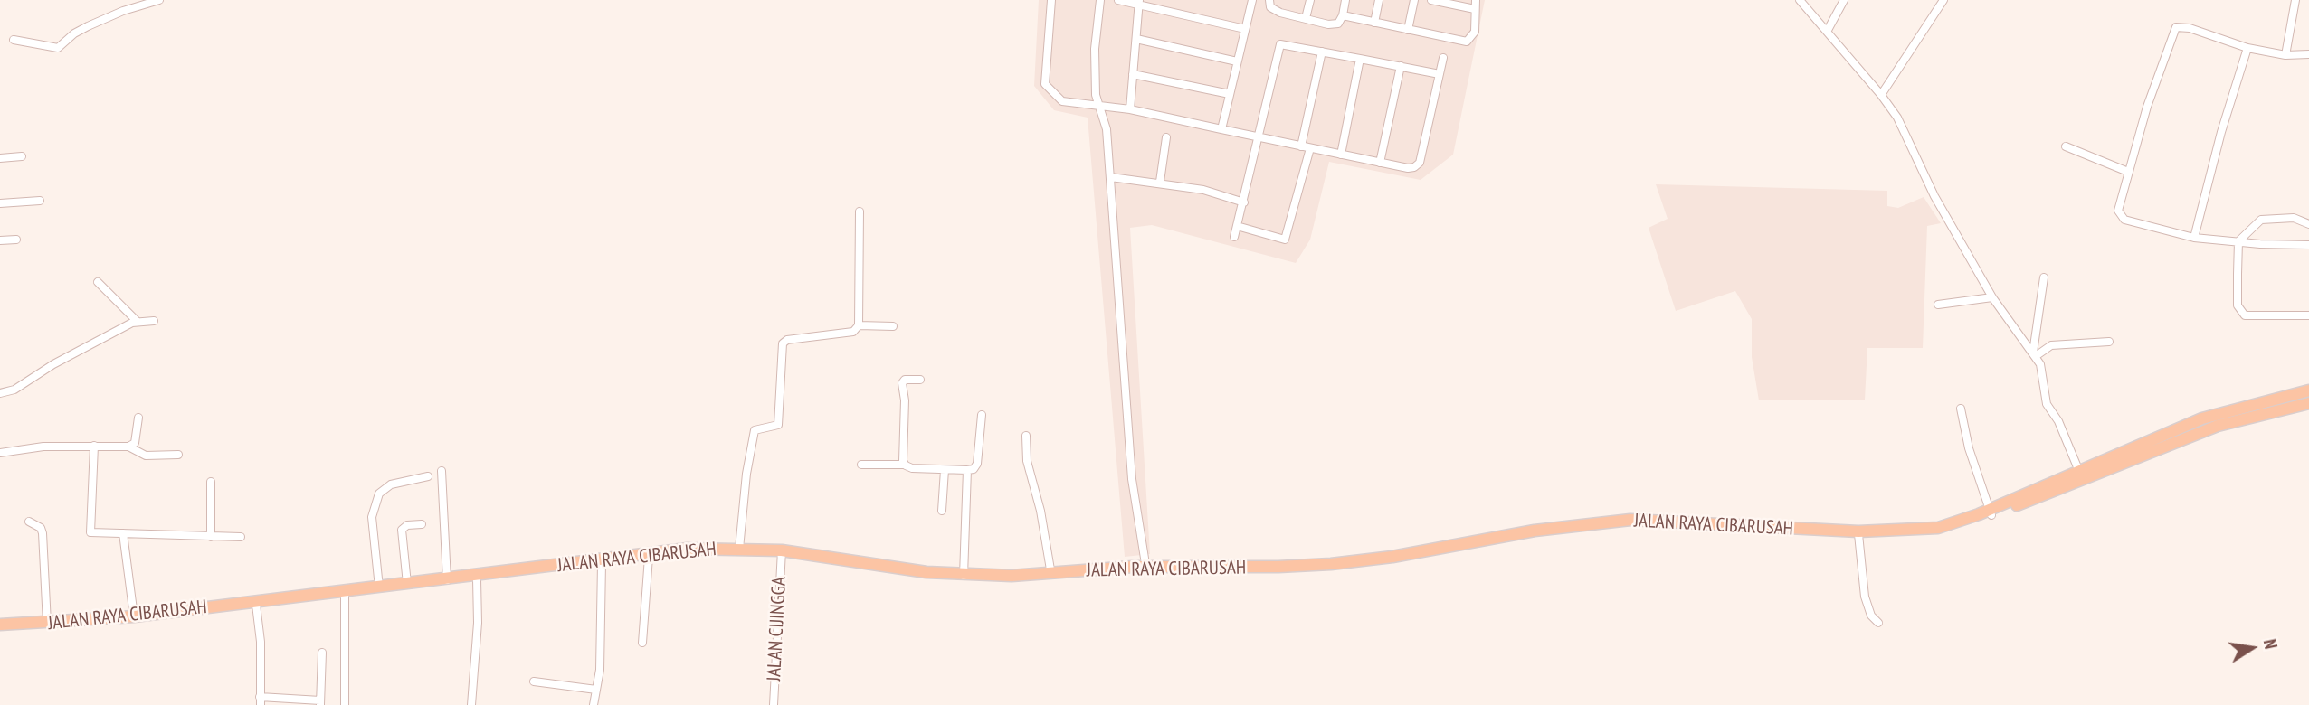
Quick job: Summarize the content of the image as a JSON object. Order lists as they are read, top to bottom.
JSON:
{
  "streets": {
    "main road": ["JALAN RAYA CIBARUSAH"],
    "street": ["JALAN CIJINGGA"]
  },
  "crossings": [
    ["JALAN RAYA CIBARUSAH", "JALAN CIJINGGA"]
  ],
  "north": "right"
}
